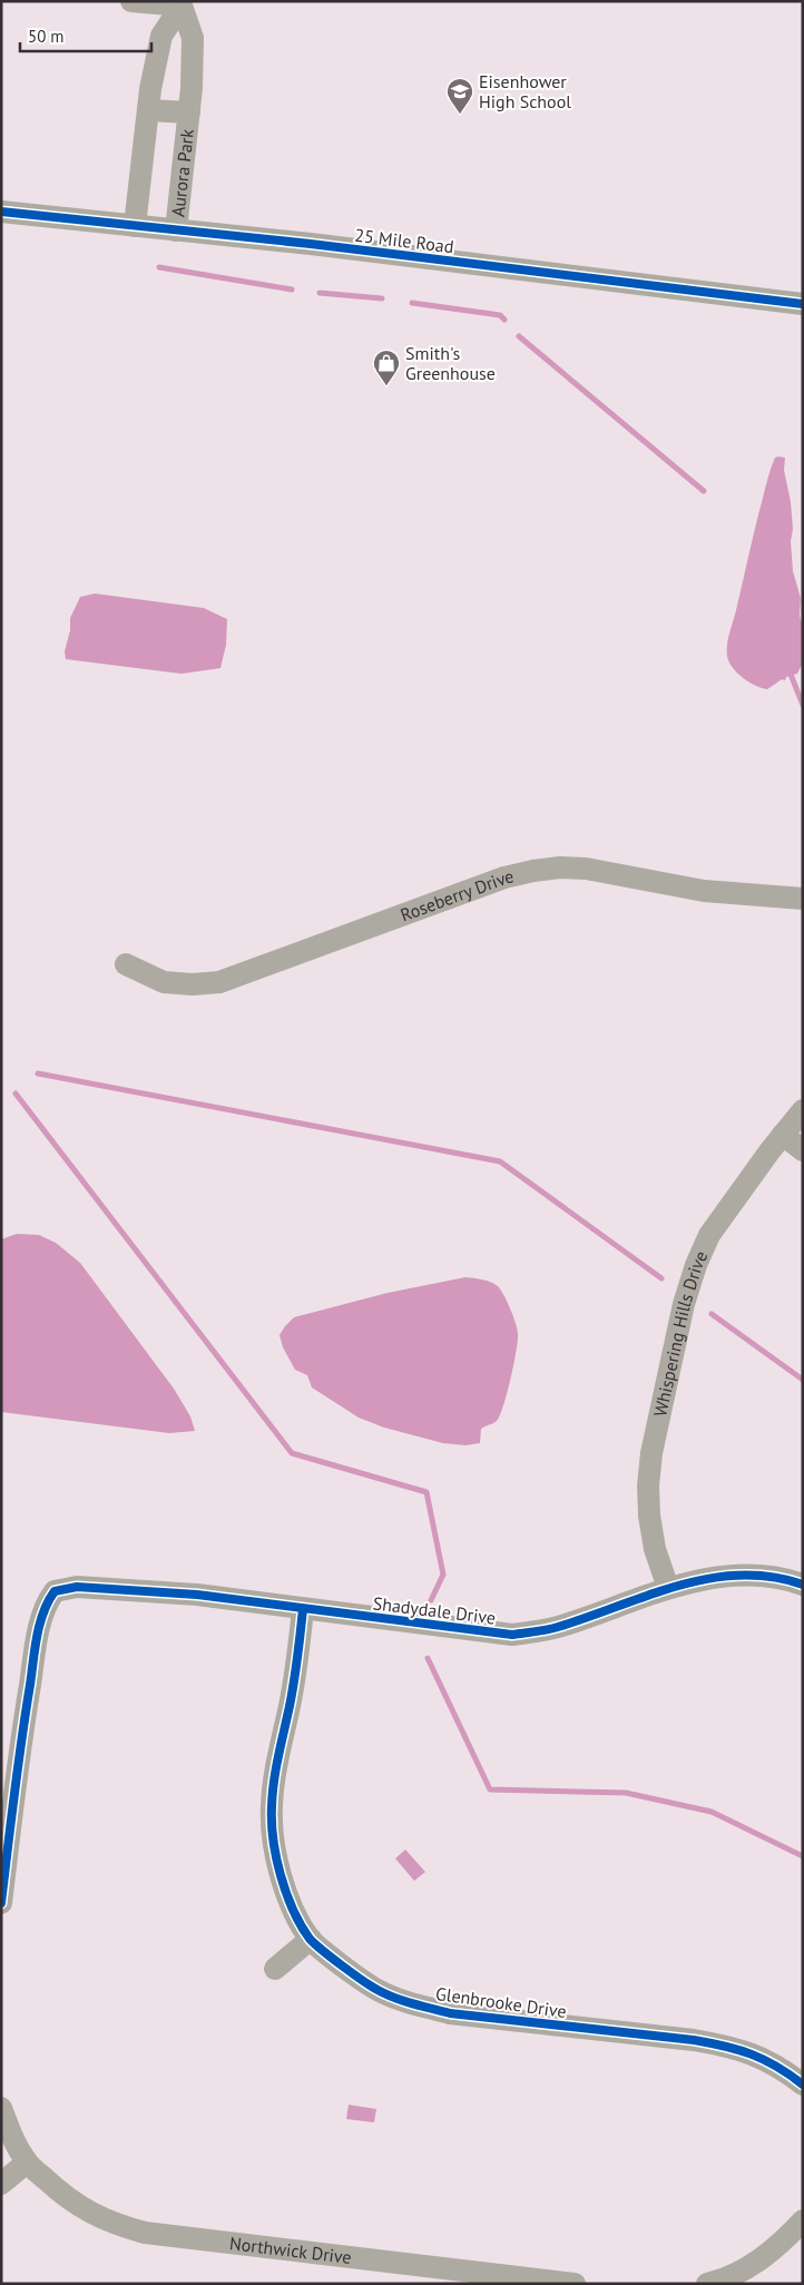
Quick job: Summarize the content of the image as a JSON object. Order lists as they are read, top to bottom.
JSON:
{
  "streets": {
    "street": [
      "Aurora Park",
      "25 Mile Road",
      "Roseberry Drive",
      "Whispering Hills Drive",
      "Shadydale Drive",
      "Glenbrooke Drive",
      "Northwick Drive"
    ]
  },
  "crossings": [
    ["Aurora Park", "25 Mile Road"],
    ["Whispering Hills Drive", "Shadydale Drive"],
    ["Shadydale Drive", "Glenbrooke Drive"]
  ],
  "places": {
    "school or university": ["Eisenhower High School"],
    "shop": ["Smith's Greenhouse"]
  },
  "scale_bar": "50 m"
}
